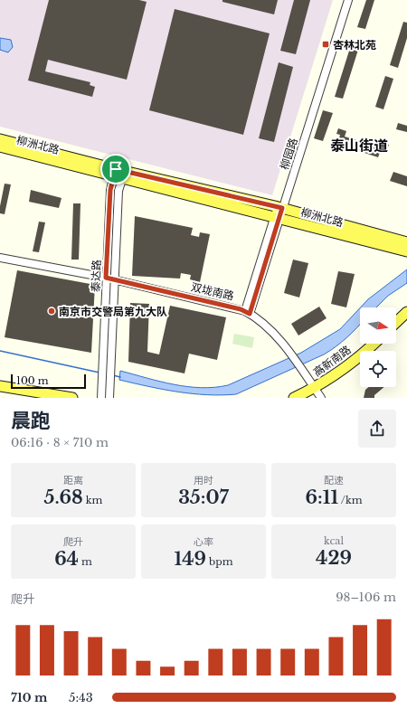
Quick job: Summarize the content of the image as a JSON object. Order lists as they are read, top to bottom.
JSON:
{
  "streets": {
    "main road": ["柳洲北路", "高新南路"],
    "street": ["柳园路", "泰达路", "双垅南路"]
  },
  "crossings": [
    ["柳洲北路", "柳园路"],
    ["柳洲北路", "泰达路"],
    ["柳园路", "双垅南路"],
    ["泰达路", "双垅南路"],
    ["双垅南路", "高新南路"]
  ],
  "districts": ["泰山街道"],
  "places": {
    "transit": ["杏林北苑"],
    "other": ["南京市交警局第九大队"]
  },
  "scale_bar": "100 m",
  "north": "right",
  "page": {
    "scale": "100 m",
    "heading": ["晨跑", "06:16 · 8 × 710 m"],
    "stats": [
      ["距离", "5.68 km"],
      ["用时", "35:07"],
      ["配速", "6:11 /km"],
      ["爬升", "64 m"],
      ["心率", "149 bpm"],
      ["kcal", "429"]
    ],
    "chart": ["爬升", "98–106 m"],
    "list": [
      {
        "name": "710 m",
        "note": "5:43"
      }
    ]
  }
}
